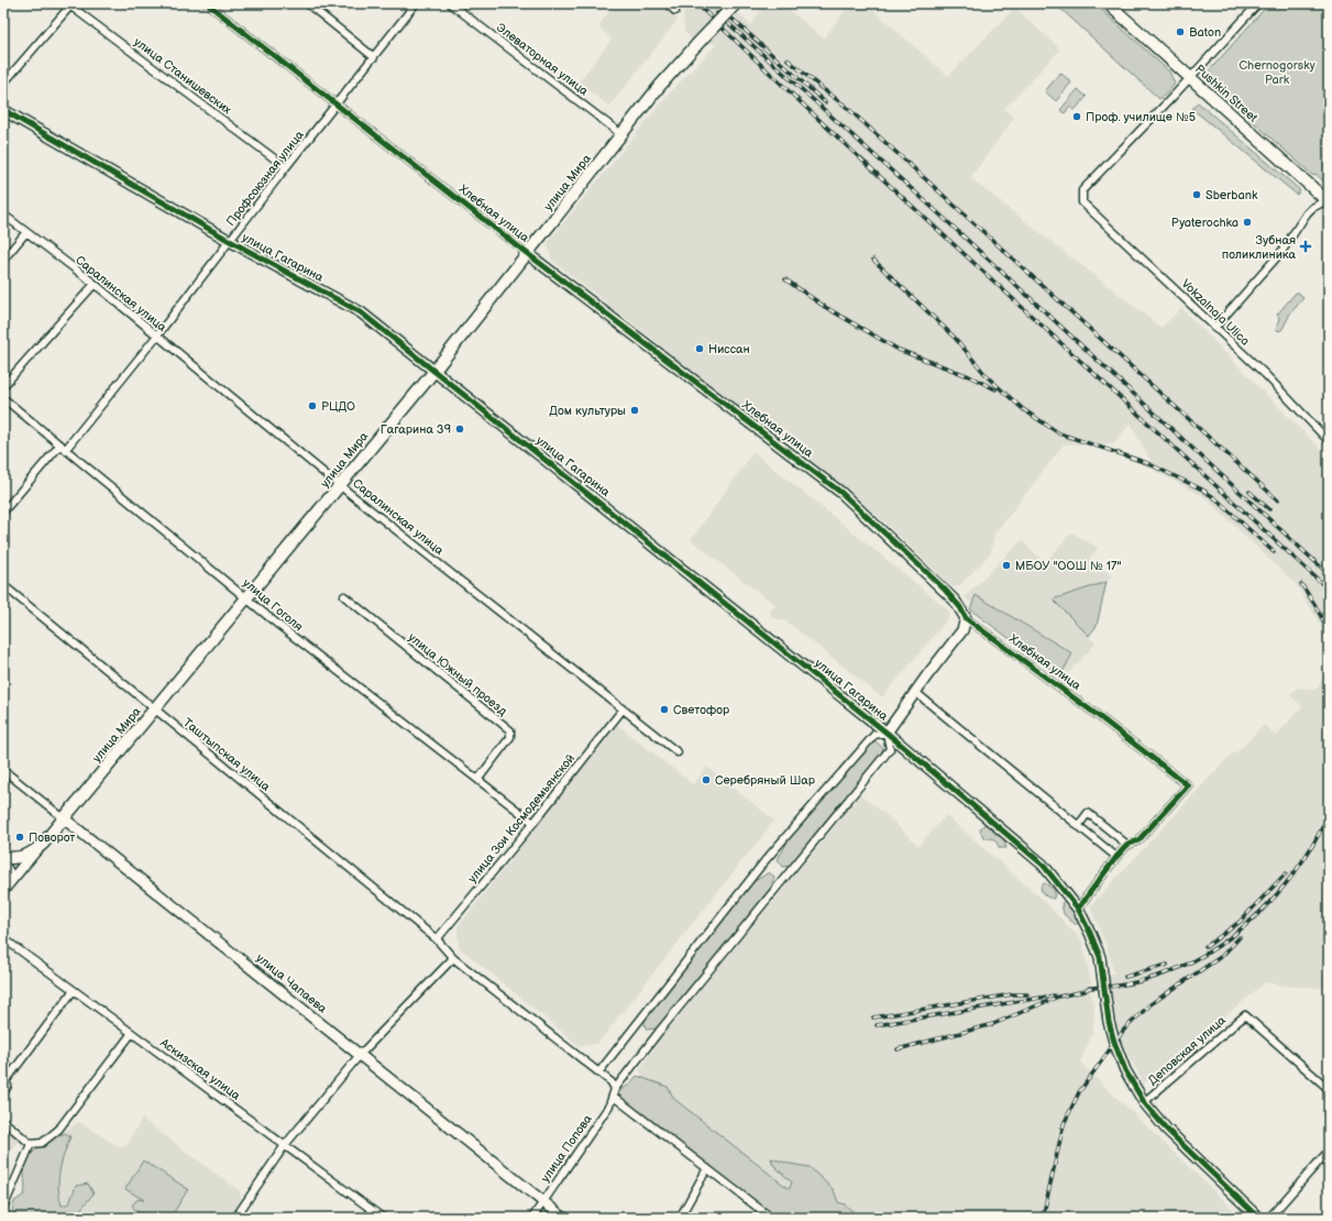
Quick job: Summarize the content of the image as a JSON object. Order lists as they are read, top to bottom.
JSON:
{
  "streets": {
    "main road": ["Pushkin Street", "улица Мира"],
    "street": [
      "Элеваторная улица",
      "улица Станишевских",
      "Профсоюзная улица",
      "Хлебная улица",
      "улица Гагарина",
      "Саралинская улица",
      "Vokzalnaja Ulica",
      "улица Гоголя",
      "улица Южный проезд",
      "Таштыпская улица",
      "улица Зои Космодемьянской",
      "улица Чапаева",
      "Деповская улица",
      "Аскизская улица",
      "улица Попова"
    ]
  },
  "crossings": [
    ["Элеваторная улица", "улица Мира"],
    ["улица Станишевских", "Профсоюзная улица"],
    ["Pushkin Street", "Vokzalnaja Ulica"],
    ["Профсоюзная улица", "Хлебная улица"],
    ["Профсоюзная улица", "улица Гагарина"],
    ["Профсоюзная улица", "Саралинская улица"],
    ["Профсоюзная улица", "улица Гоголя"],
    ["улица Мира", "Хлебная улица"],
    ["улица Мира", "улица Гагарина"],
    ["улица Мира", "Саралинская улица"],
    ["улица Мира", "улица Гоголя"],
    ["улица Мира", "Таштыпская улица"],
    ["улица Мира", "улица Чапаева"],
    ["Хлебная улица", "улица Гагарина"],
    ["улица Гагарина", "Деповская улица"],
    ["улица Гагарина", "улица Попова"],
    ["Саралинская улица", "улица Зои Космодемьянской"],
    ["улица Гоголя", "улица Южный проезд"],
    ["улица Гоголя", "улица Зои Космодемьянской"],
    ["Таштыпская улица", "улица Зои Космодемьянской"],
    ["Таштыпская улица", "улица Попова"],
    ["улица Чапаева", "улица Попова"]
  ],
  "parks": ["Chernogorsky Park"],
  "places": {
    "other": [
      "Baton",
      "Проф. училище №5",
      "Sberbank",
      "Pyaterochka",
      "Ниссан",
      "РЦДО",
      "Дом культуры",
      "Гагарина 39",
      "МБОУ \"ООШ № 17\"",
      "Светофор",
      "Серебряный Шар",
      "Поворот"
    ],
    "health": ["Зубная поликлиника"]
  }
}
